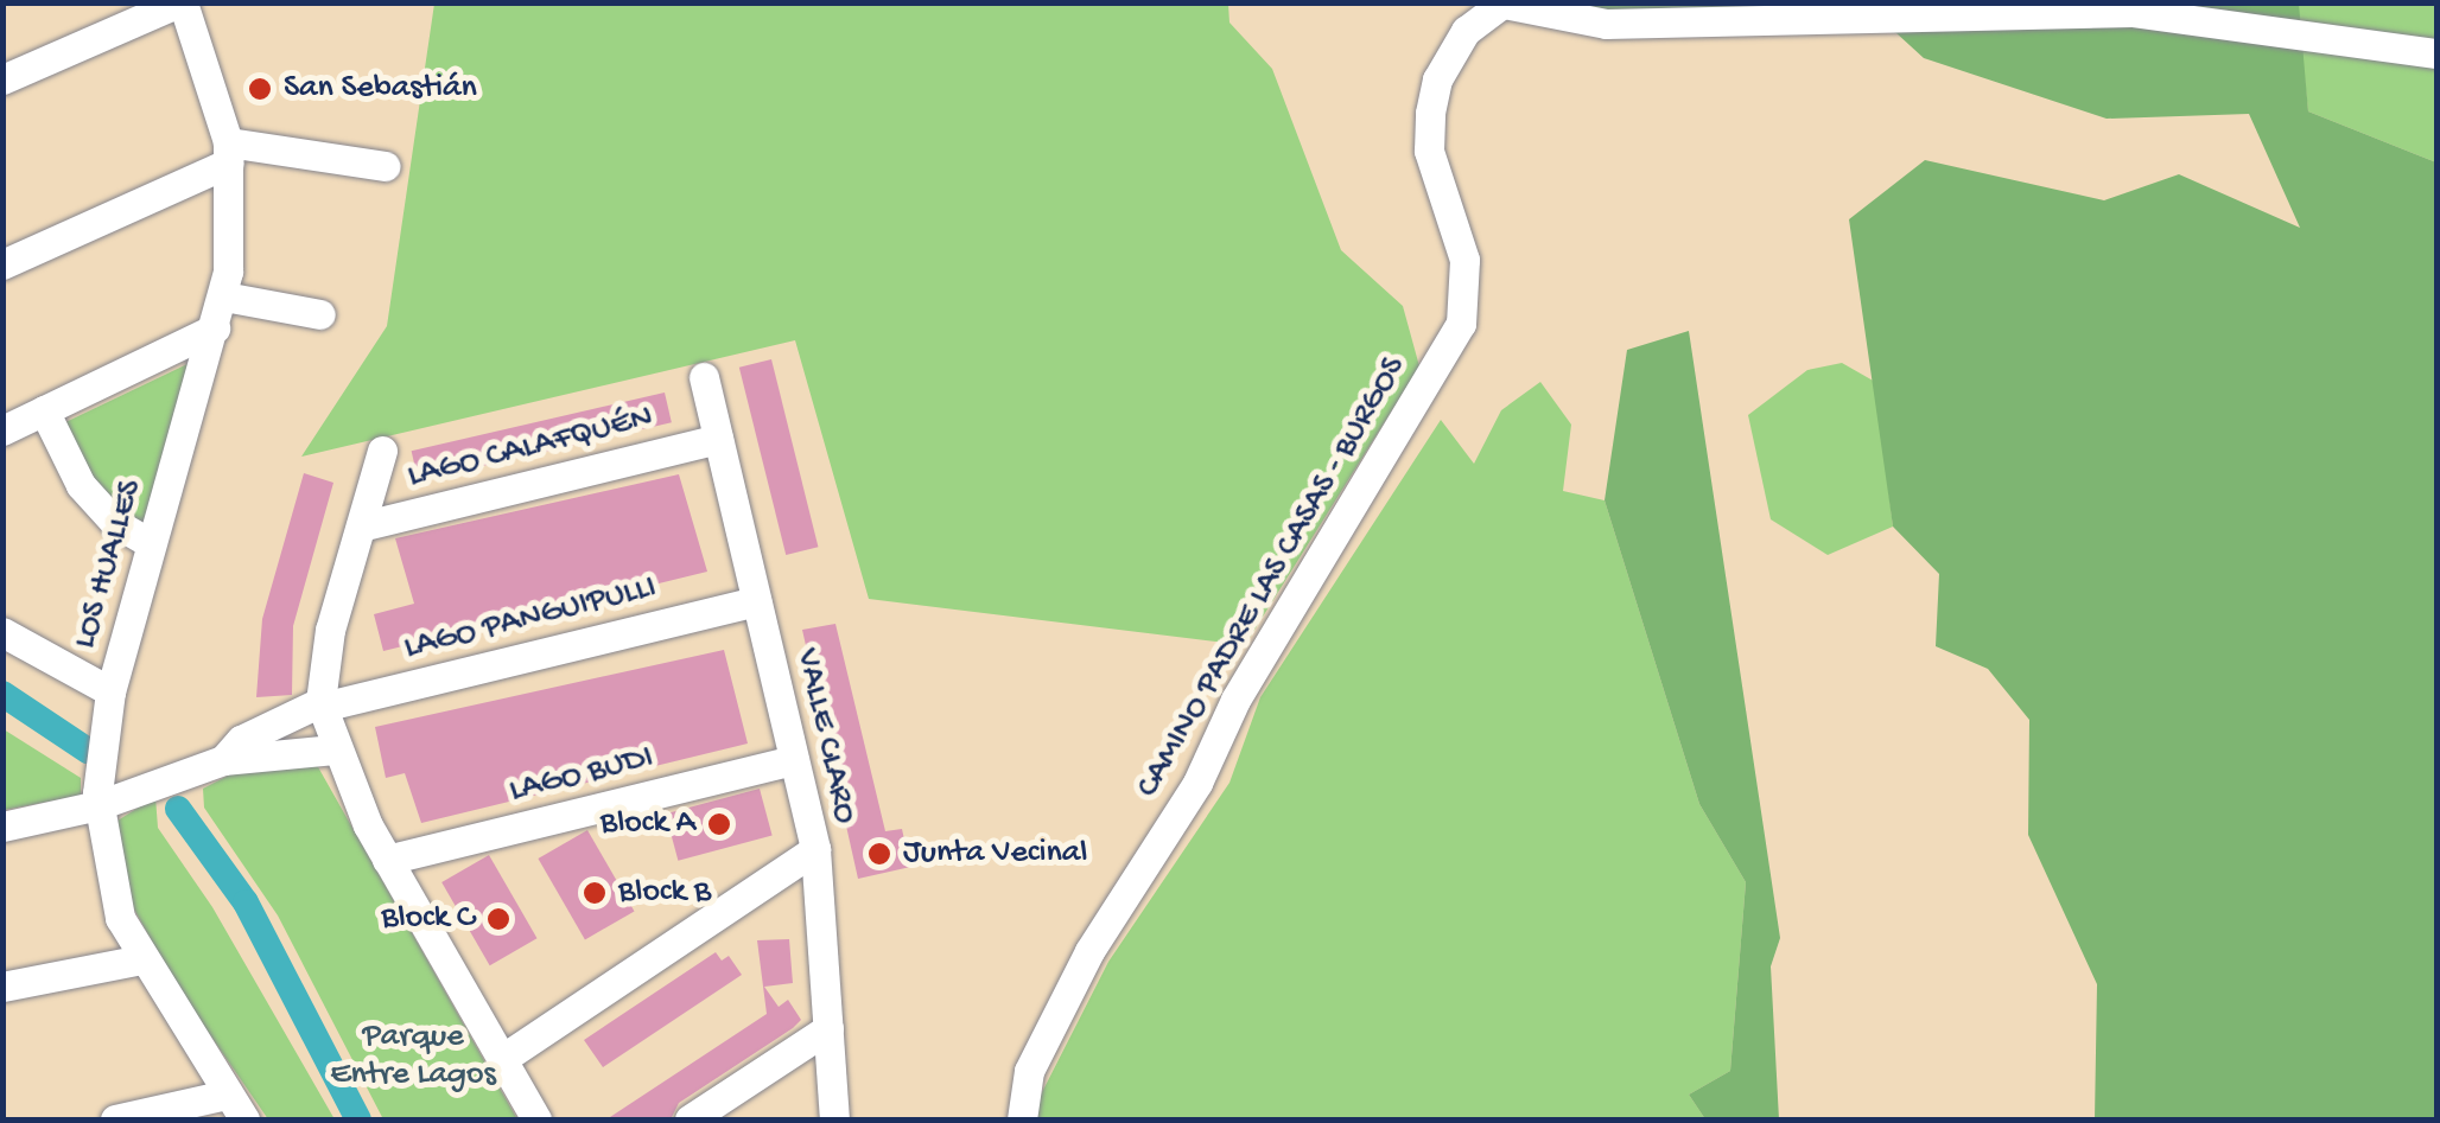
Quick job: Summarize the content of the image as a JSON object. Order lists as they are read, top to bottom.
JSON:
{
  "streets": {
    "street": [
      "LAGO CALAFQUÉN",
      "LOS HUALLES",
      "CAMINO PADRE LAS CASAS - BURGOS",
      "LAGO PANGUIPULLI",
      "VALLE CLARO",
      "LAGO BUDI"
    ]
  },
  "crossings": [
    ["LAGO CALAFQUÉN", "VALLE CLARO"],
    ["LAGO PANGUIPULLI", "VALLE CLARO"],
    ["VALLE CLARO", "LAGO BUDI"]
  ],
  "parks": ["Parque Entre Lagos"],
  "places": [
    "San Sebastián",
    "Block A",
    "Junta Vecinal",
    "Block B",
    "Block C"
  ]
}
